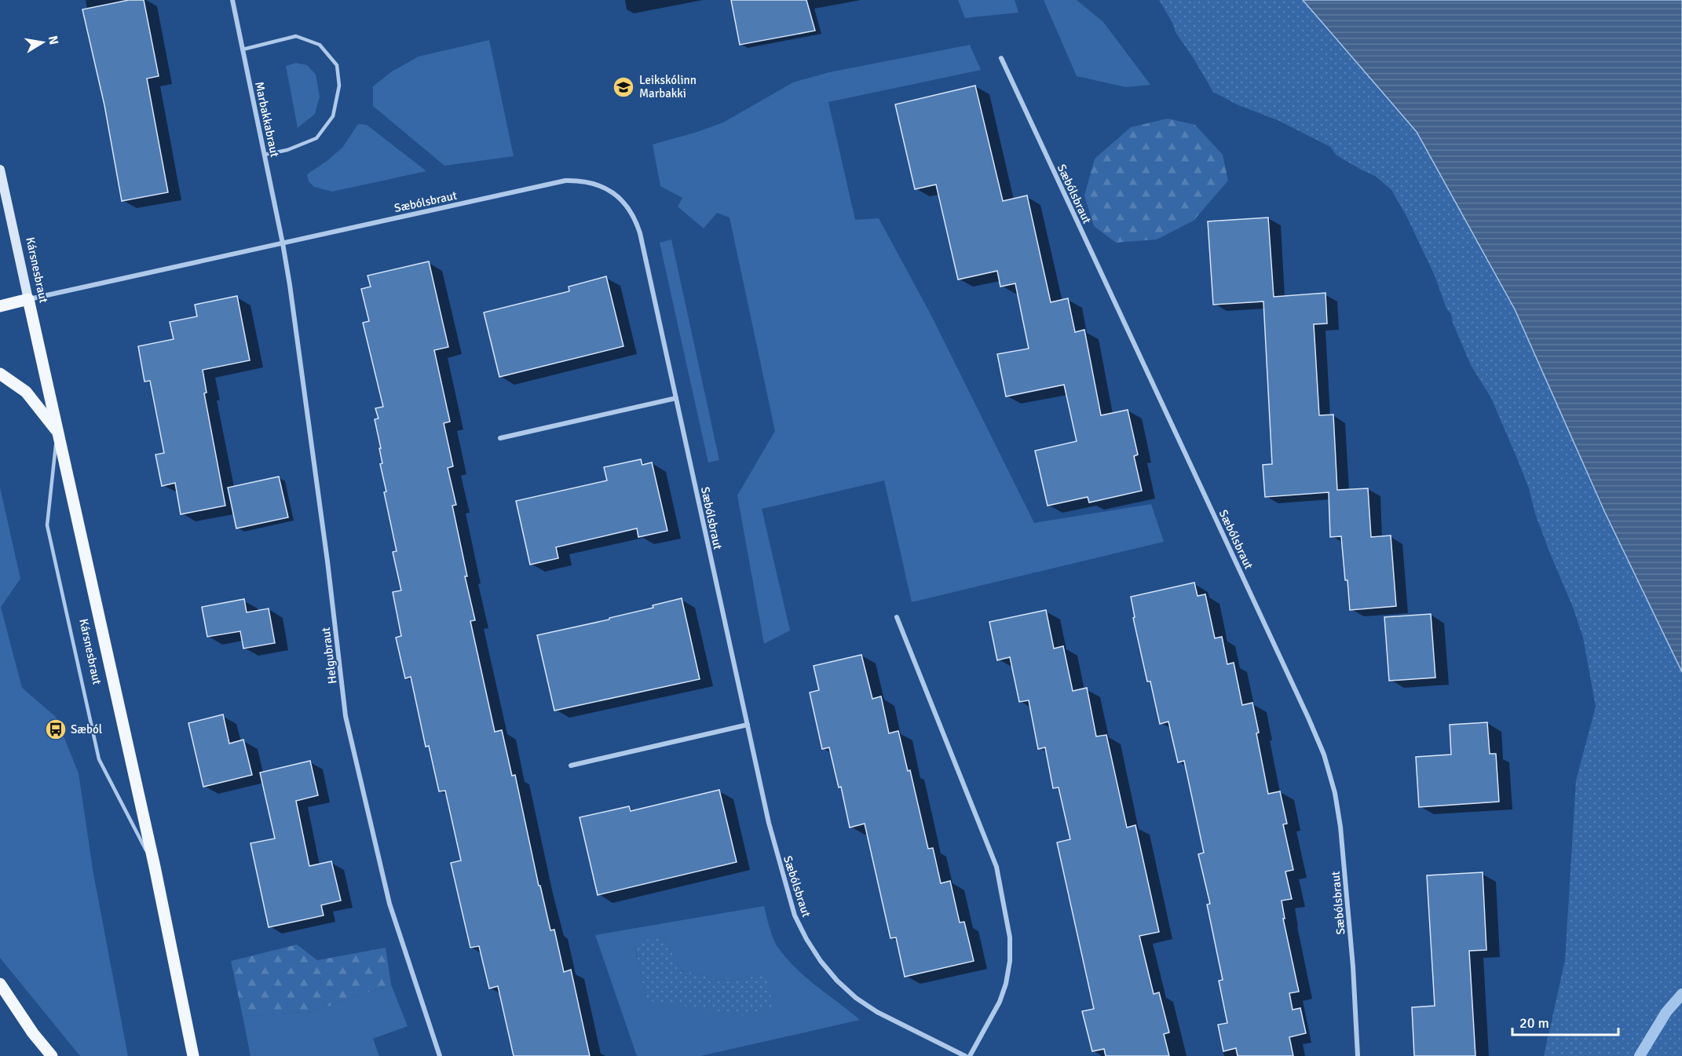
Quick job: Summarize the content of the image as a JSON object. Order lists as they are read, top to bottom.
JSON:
{
  "streets": {
    "main road": ["Kársnesbraut"],
    "street": ["Marbakkabraut", "Sæbólsbraut", "Helgubraut"]
  },
  "crossings": [
    ["Marbakkabraut", "Sæbólsbraut"],
    ["Marbakkabraut", "Helgubraut"],
    ["Sæbólsbraut", "Kársnesbraut"],
    ["Sæbólsbraut", "Helgubraut"]
  ],
  "places": {
    "school or university": ["Leikskólinn Marbakki"],
    "bus stop": ["Sæból"]
  },
  "scale_bar": "20 m",
  "north": "right"
}
